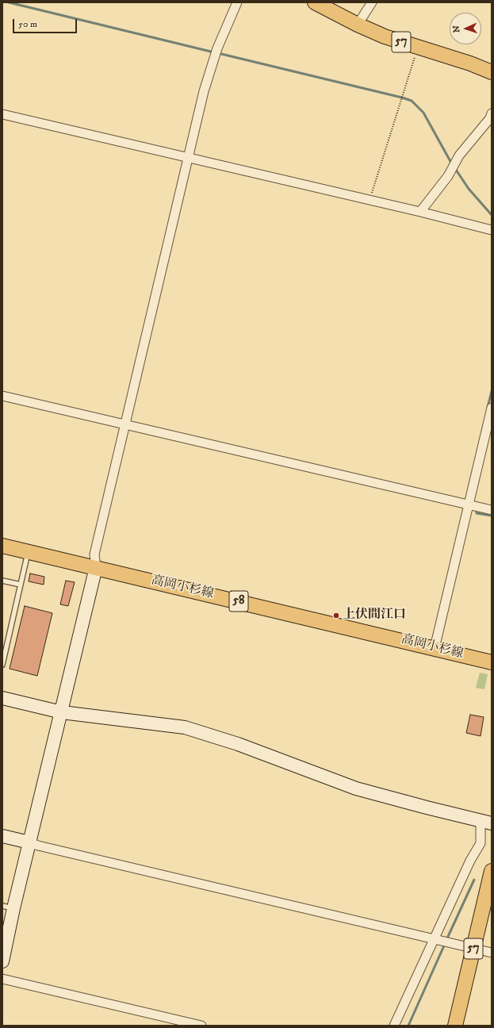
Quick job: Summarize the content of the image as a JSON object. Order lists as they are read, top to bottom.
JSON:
{
  "streets": {
    "main road": ["57", "高岡小杉線", "58"]
  },
  "places": ["上伏間江口"],
  "scale_bar": "50 m",
  "north": "left"
}
